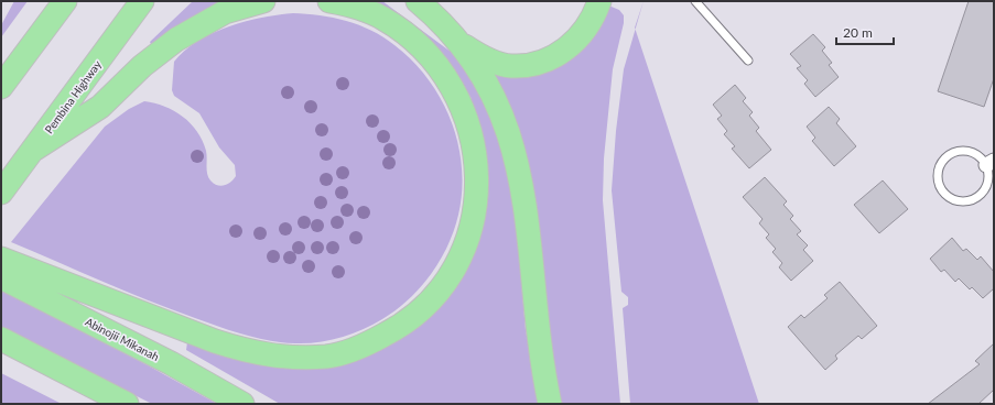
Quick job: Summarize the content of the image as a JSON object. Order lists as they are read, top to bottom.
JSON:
{
  "streets": {
    "main road": ["Pembina Highway", "Abinojii Mikanah"]
  },
  "scale_bar": "20 m"
}
